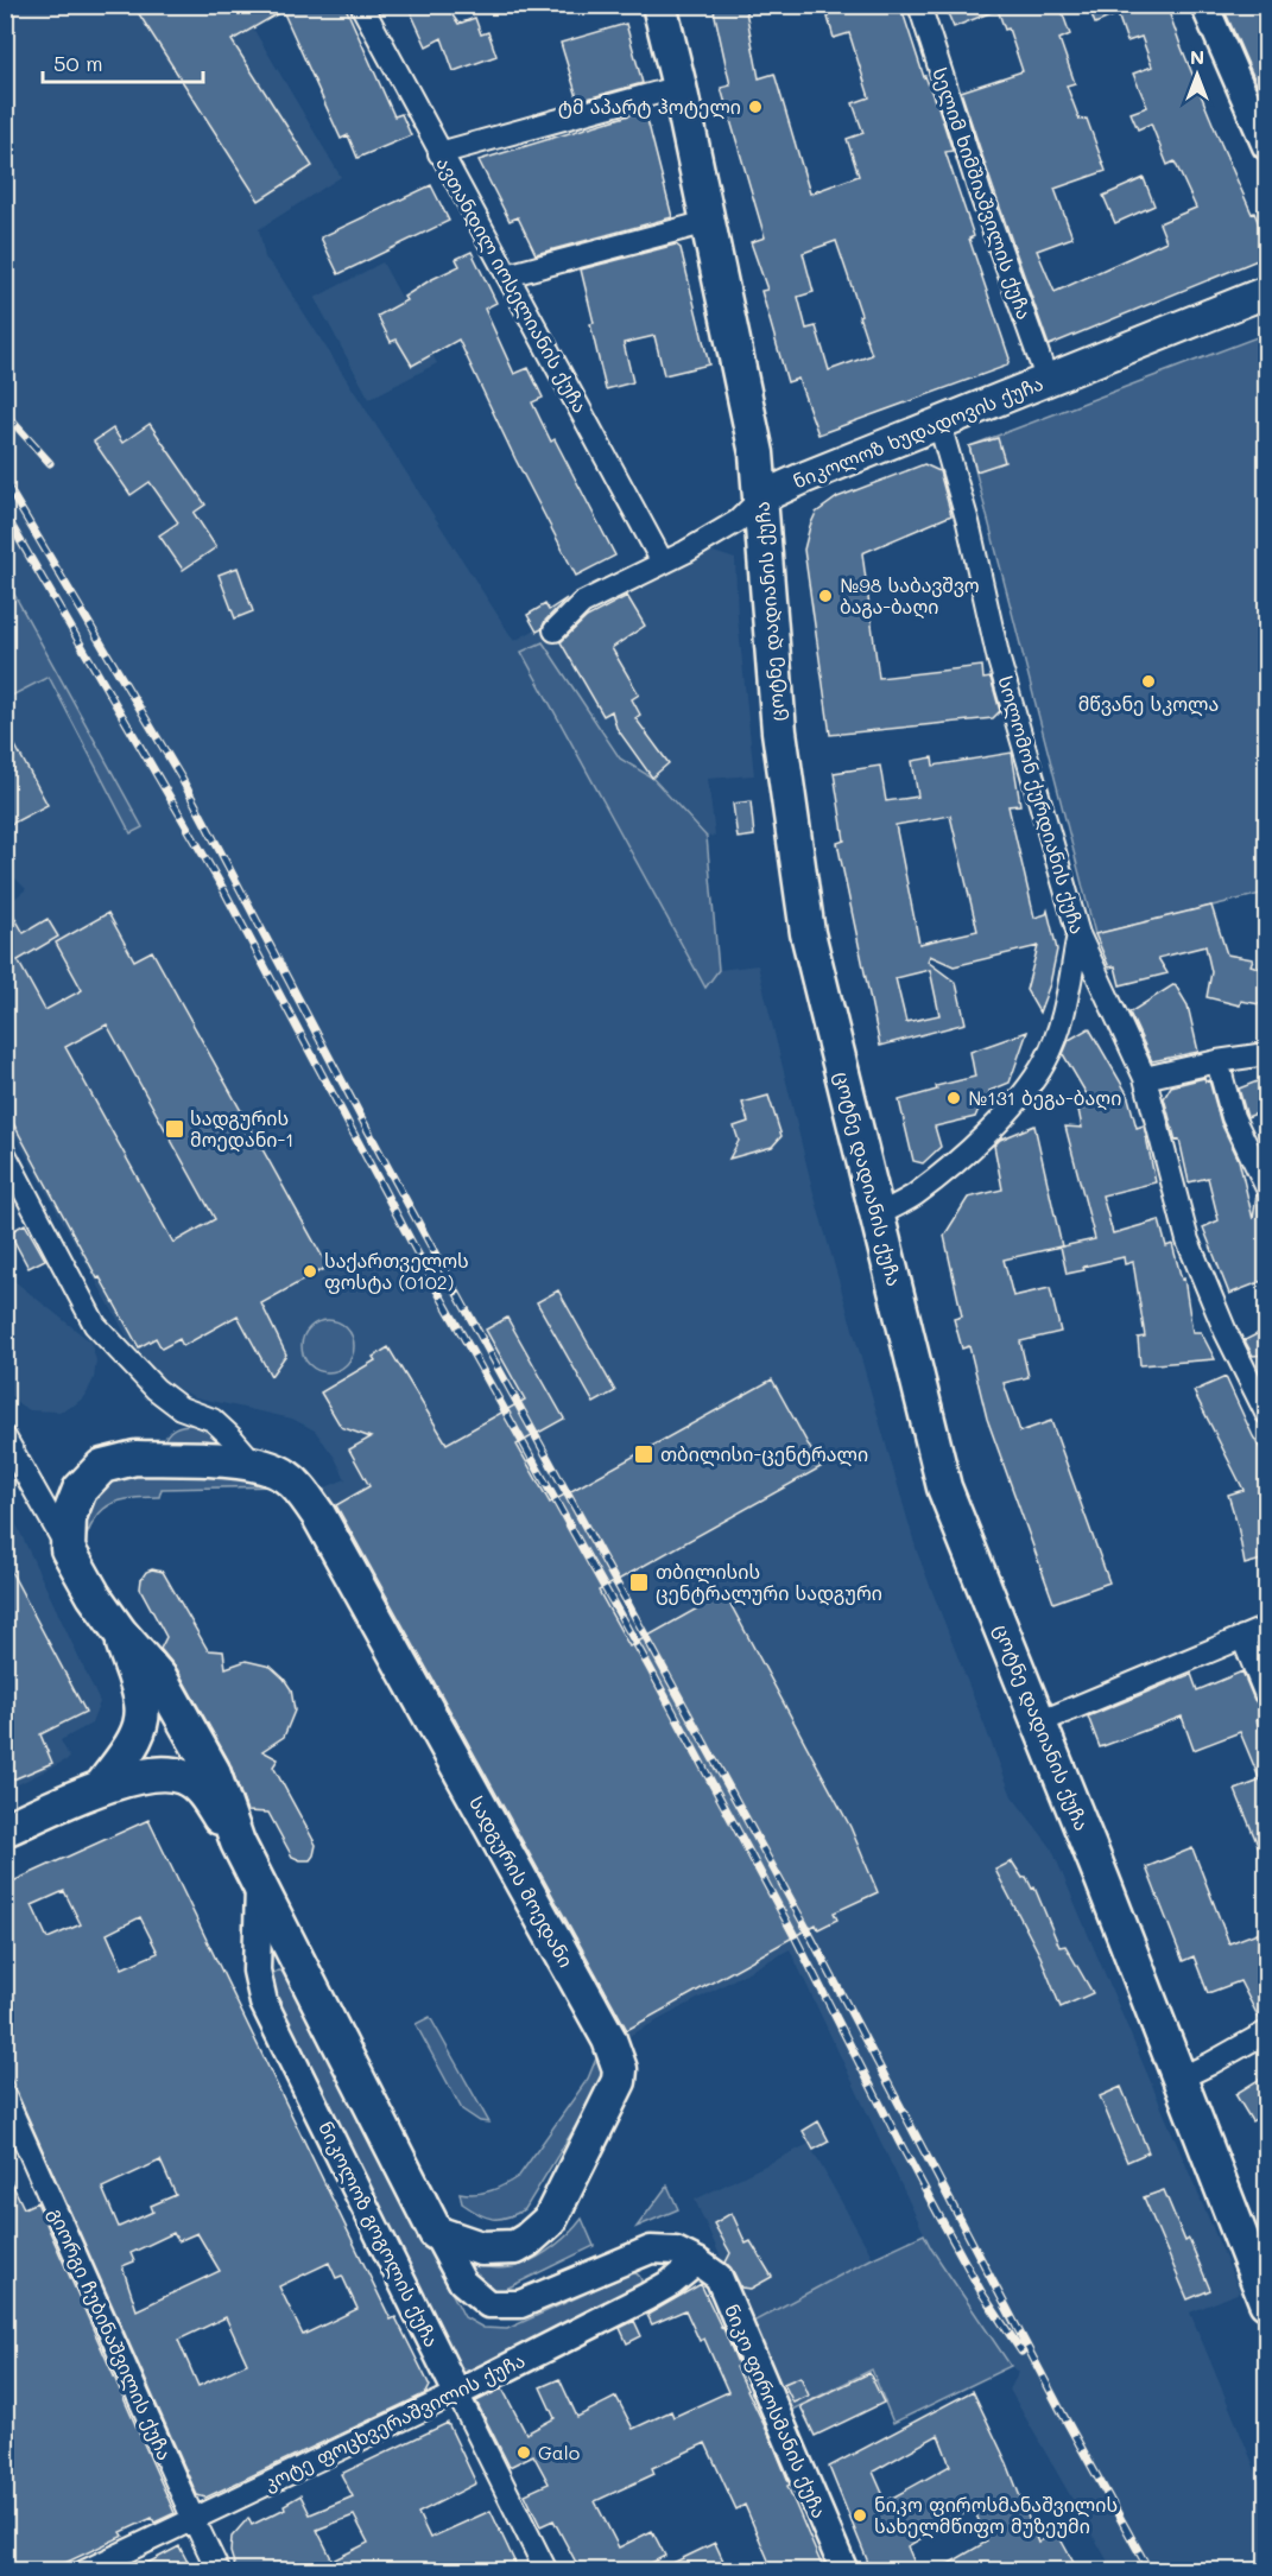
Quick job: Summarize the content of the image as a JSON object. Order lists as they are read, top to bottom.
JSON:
{
  "streets": {
    "main road": ["ნიკოლოზ ხუდადოვის ქუჩა", "ცოტნე დადიანის ქუჩა", "სადგურის მოედანი"],
    "street": [
      "სელიმ ხიმშიაშვილის ქუჩა",
      "ავთანდილ იოსელიანის ქუჩა",
      "სოლომონ ქურდიანის ქუჩა",
      "ნიკოლოზ გოგოლის ქუჩა",
      "გიორგი ჩუბინაშვილის ქუჩა",
      "ნიკო ფიროსმანის ქუჩა",
      "კოტე ფოცხვერაშვილის ქუჩა"
    ]
  },
  "crossings": [
    ["სელიმ ხიმშიაშვილის ქუჩა", "ნიკოლოზ ხუდადოვის ქუჩა"],
    ["ავთანდილ იოსელიანის ქუჩა", "ნიკოლოზ ხუდადოვის ქუჩა"],
    ["ნიკოლოზ ხუდადოვის ქუჩა", "ცოტნე დადიანის ქუჩა"],
    ["ნიკოლოზ ხუდადოვის ქუჩა", "სოლომონ ქურდიანის ქუჩა"],
    ["ნიკოლოზ გოგოლის ქუჩა", "კოტე ფოცხვერაშვილის ქუჩა"],
    ["გიორგი ჩუბინაშვილის ქუჩა", "კოტე ფოცხვერაშვილის ქუჩა"],
    ["ნიკო ფიროსმანის ქუჩა", "კოტე ფოცხვერაშვილის ქუჩა"]
  ],
  "places": {
    "other": [
      "ტმ აპარტ ჰოტელი",
      "№98 საბავშვო ბაგა-ბაღი",
      "მწვანე სკოლა",
      "№131 ბეგა-ბაღი",
      "საქართველოს ფოსტა (0102)",
      "Galo",
      "ნიკო ფიროსმანაშვილის სახელმწიფო მუზეუმი"
    ],
    "transit": ["სადგურის მოედანი-1", "თბილისი-ცენტრალი", "თბილისის ცენტრალური სადგური"]
  },
  "scale_bar": "50 m",
  "north": "top"
}
